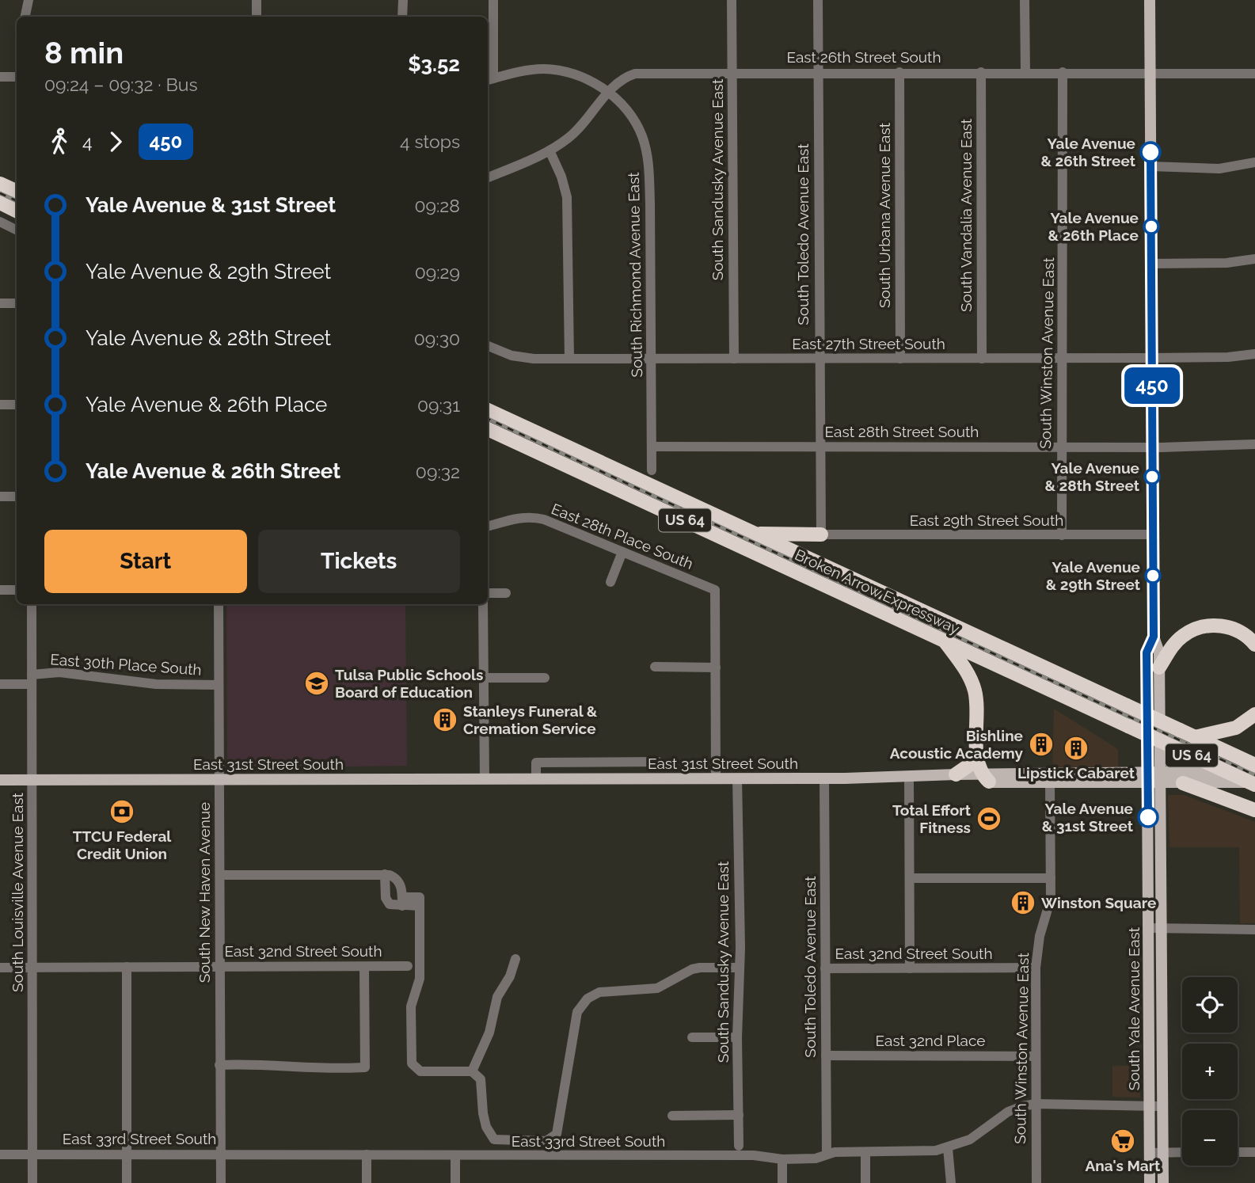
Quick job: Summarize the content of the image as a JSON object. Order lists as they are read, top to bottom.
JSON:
{
  "streets": {
    "highway": ["US 64", "Broken Arrow Expressway"],
    "main road": ["East 31st Street South", "South Yale Avenue East"],
    "street": [
      "East 26th Street South",
      "South Sandusky Avenue East",
      "South Urbana Avenue East",
      "South Vandalia Avenue East",
      "South Toledo Avenue East",
      "South Richmond Avenue East",
      "East 27th Street South",
      "South Winston Avenue East",
      "East 28th Street South",
      "East 29th Street South",
      "East 28th Place South",
      "East 30th Place South",
      "South Louisville Avenue East",
      "South New Haven Avenue",
      "East 32nd Street South",
      "East 32nd Place",
      "East 33rd Street South"
    ]
  },
  "crossings": [
    ["East 26th Street South", "South Sandusky Avenue East"],
    ["East 26th Street South", "South Urbana Avenue East"],
    ["East 26th Street South", "South Vandalia Avenue East"],
    ["East 26th Street South", "South Toledo Avenue East"],
    ["East 26th Street South", "South Richmond Avenue East"],
    ["East 26th Street South", "South Winston Avenue East"],
    ["East 26th Street South", "South Yale Avenue East"],
    ["South Sandusky Avenue East", "East 27th Street South"],
    ["South Sandusky Avenue East", "East 31st Street South"],
    ["South Urbana Avenue East", "East 27th Street South"],
    ["South Vandalia Avenue East", "East 27th Street South"],
    ["South Toledo Avenue East", "East 27th Street South"],
    ["South Toledo Avenue East", "East 28th Street South"],
    ["South Toledo Avenue East", "East 29th Street South"],
    ["South Toledo Avenue East", "East 31st Street South"],
    ["South Toledo Avenue East", "East 32nd Street South"],
    ["South Toledo Avenue East", "East 32nd Place"],
    ["South Toledo Avenue East", "East 33rd Street South"],
    ["South Richmond Avenue East", "East 27th Street South"],
    ["South Richmond Avenue East", "East 28th Street South"],
    ["East 27th Street South", "South Winston Avenue East"],
    ["East 27th Street South", "South Yale Avenue East"],
    ["South Winston Avenue East", "East 28th Street South"],
    ["South Winston Avenue East", "East 29th Street South"],
    ["South Winston Avenue East", "East 31st Street South"],
    ["South Winston Avenue East", "East 32nd Street South"],
    ["South Winston Avenue East", "East 32nd Place"],
    ["South Winston Avenue East", "East 33rd Street South"],
    ["East 28th Street South", "South Yale Avenue East"],
    ["East 29th Street South", "South Yale Avenue East"],
    ["Broken Arrow Expressway", "East 31st Street South"],
    ["East 30th Place South", "South Louisville Avenue East"],
    ["East 30th Place South", "South New Haven Avenue"],
    ["East 31st Street South", "South Louisville Avenue East"],
    ["East 31st Street South", "South New Haven Avenue"],
    ["East 31st Street South", "South Yale Avenue East"],
    ["South Louisville Avenue East", "East 32nd Street South"],
    ["South Louisville Avenue East", "East 33rd Street South"],
    ["South New Haven Avenue", "East 32nd Street South"],
    ["South New Haven Avenue", "East 33rd Street South"],
    ["South Yale Avenue East", "East 33rd Street South"]
  ],
  "places": {
    "other": [
      "Yale Avenue & 26th Street",
      "Yale Avenue & 26th Place",
      "Yale Avenue & 28th Street",
      "Yale Avenue & 29th Street",
      "Yale Avenue & 31st Street"
    ],
    "school or university": ["Tulsa Public Schools Board of Education"],
    "building": [
      "Stanleys Funeral & Cremation Service",
      "Bishline Acoustic Academy",
      "Lipstick Cabaret",
      "Winston Square"
    ],
    "bank": ["TTCU Federal Credit Union"],
    "sports": ["Total Effort Fitness"],
    "supermarket": ["Ana's Mart"]
  },
  "lines": ["bus line 450"],
  "page": {
    "on_map": "450",
    "heading": ["8 min", "09:24 – 09:32 · Bus", "$3.52"],
    "legs": ["4", "450", "4 stops"],
    "list": [
      {
        "name": "Yale Avenue & 31st Street",
        "value": "09:28"
      },
      {
        "name": "Yale Avenue & 29th Street",
        "value": "09:29"
      },
      {
        "name": "Yale Avenue & 28th Street",
        "value": "09:30"
      },
      {
        "name": "Yale Avenue & 26th Place",
        "value": "09:31"
      },
      {
        "name": "Yale Avenue & 26th Street",
        "value": "09:32"
      }
    ],
    "buttons": ["Start", "Tickets"],
    "map_buttons": ["+", "−"]
  }
}
